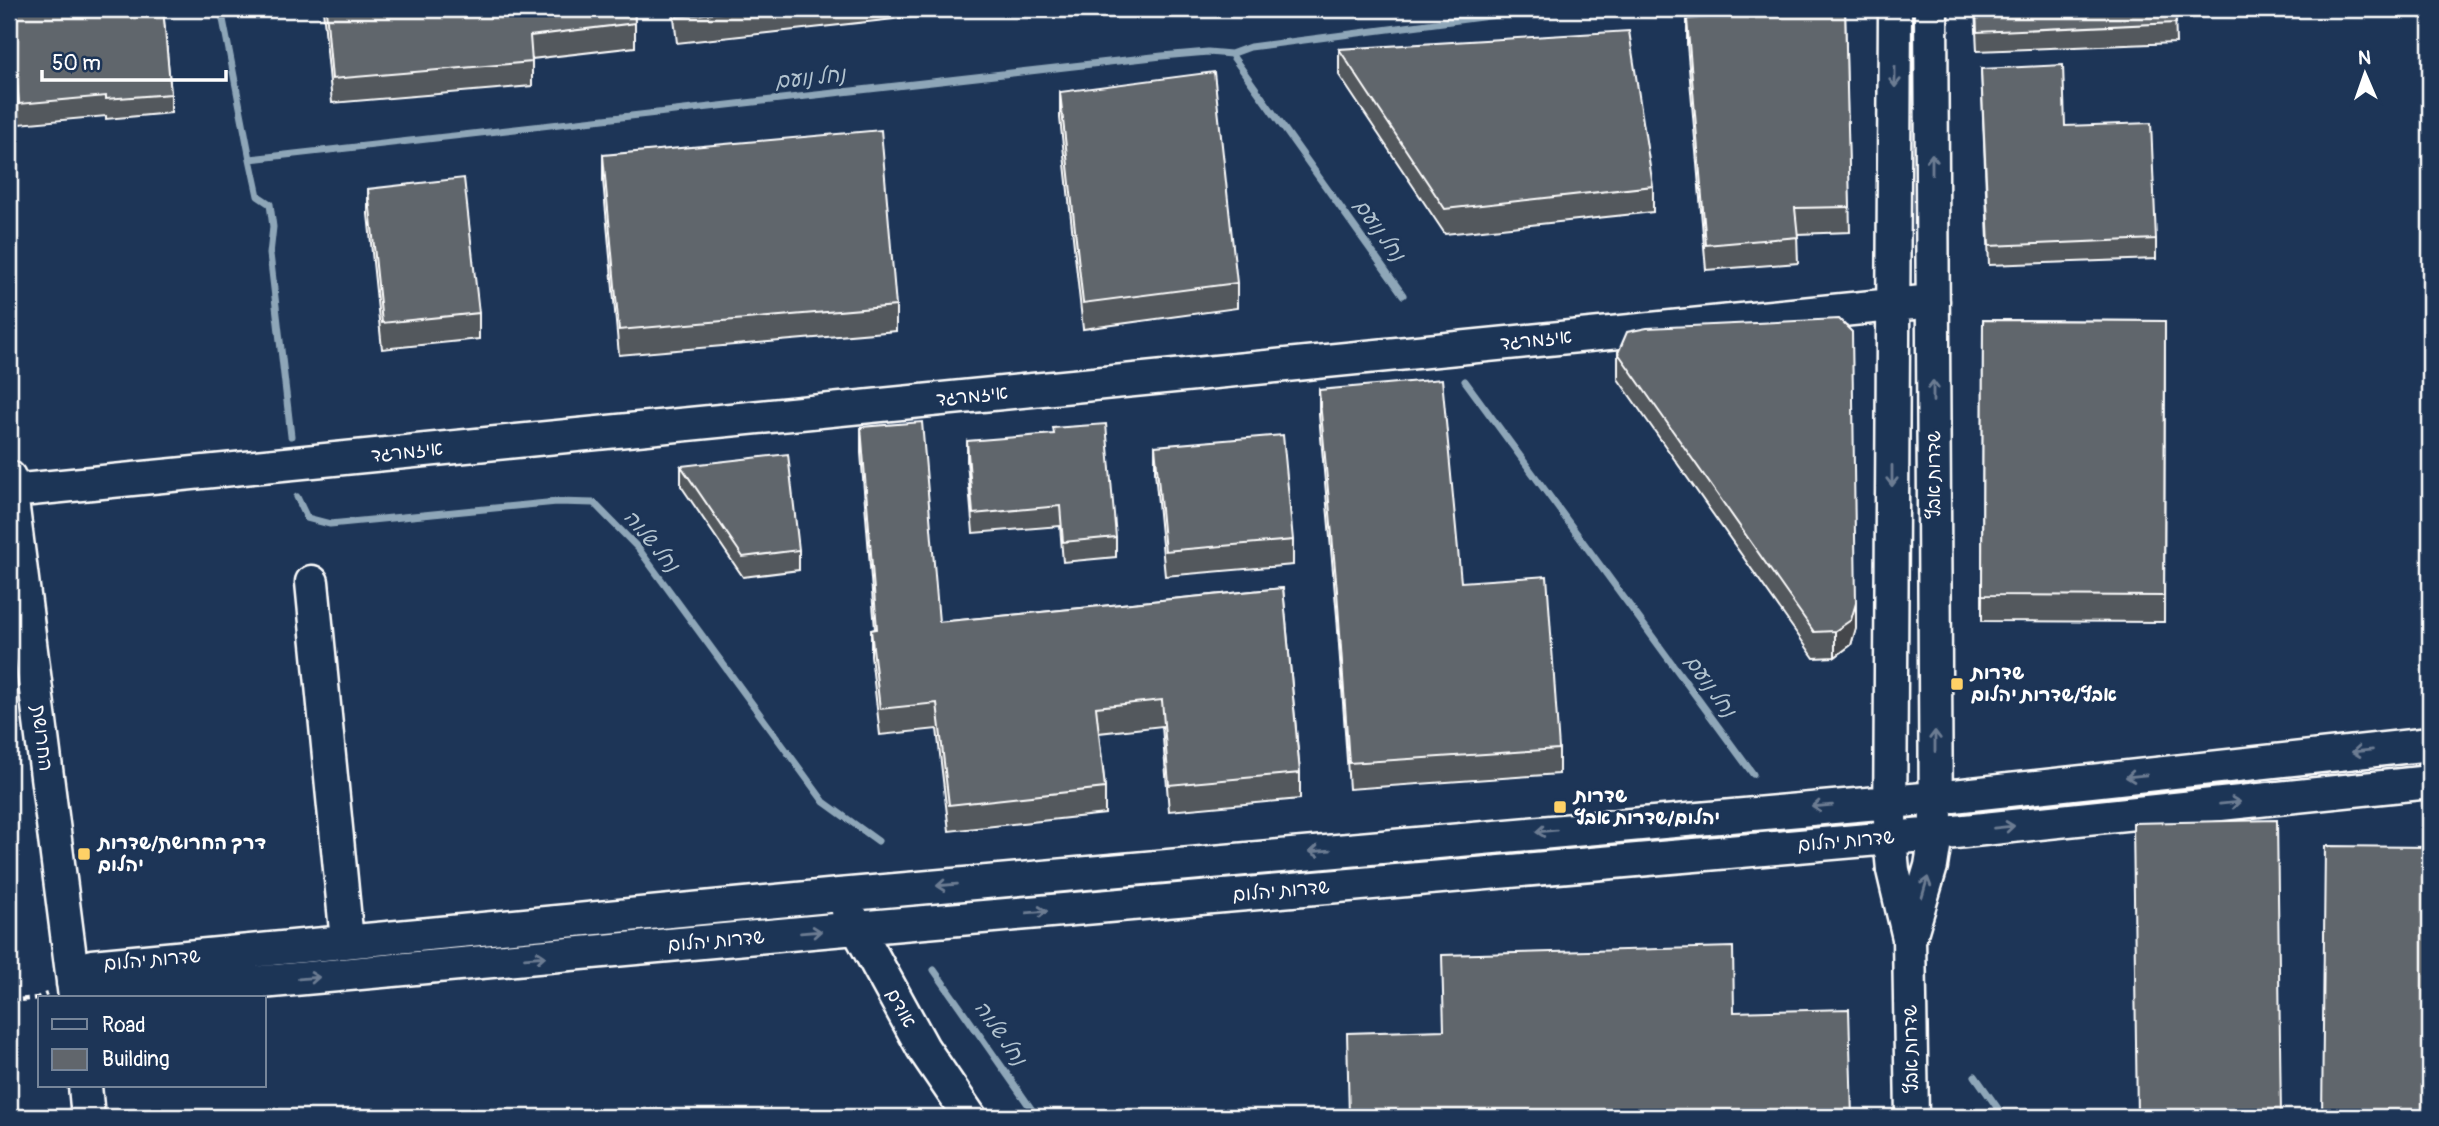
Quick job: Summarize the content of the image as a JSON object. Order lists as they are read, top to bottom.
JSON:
{
  "streets": {
    "street": [
      "איזמרגד",
      "שדרות אבץ",
      "החרושת",
      "שדרות יהלום",
      "אודם"
    ]
  },
  "crossings": [
    ["איזמרגד", "שדרות אבץ"],
    ["איזמרגד", "החרושת"],
    ["שדרות אבץ", "שדרות יהלום"],
    ["החרושת", "שדרות יהלום"],
    ["שדרות יהלום", "אודם"]
  ],
  "water": ["נחל נועם", "נחל שלוה"],
  "places": {
    "transit": ["שדרות אבץ/שדרות יהלום", "שדרות יהלום/שדרות אבץ", "דרך החרושת/שדרות יהלום"]
  },
  "legend": ["Road", "Building"],
  "scale_bar": "50 m",
  "north": "top"
}
